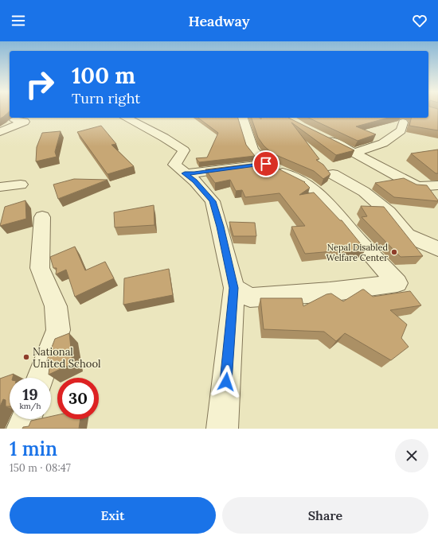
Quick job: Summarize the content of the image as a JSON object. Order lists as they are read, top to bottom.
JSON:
{
  "places": ["Nepal Disabled Welfare Center", "National United School"],
  "page": {
    "header": "Headway",
    "turn": ["100 m", "Turn right"],
    "speed": "19 km/h",
    "limit": "30",
    "heading": ["1 min", "150 m · 08:47"],
    "buttons": ["Exit", "Share"]
  }
}
